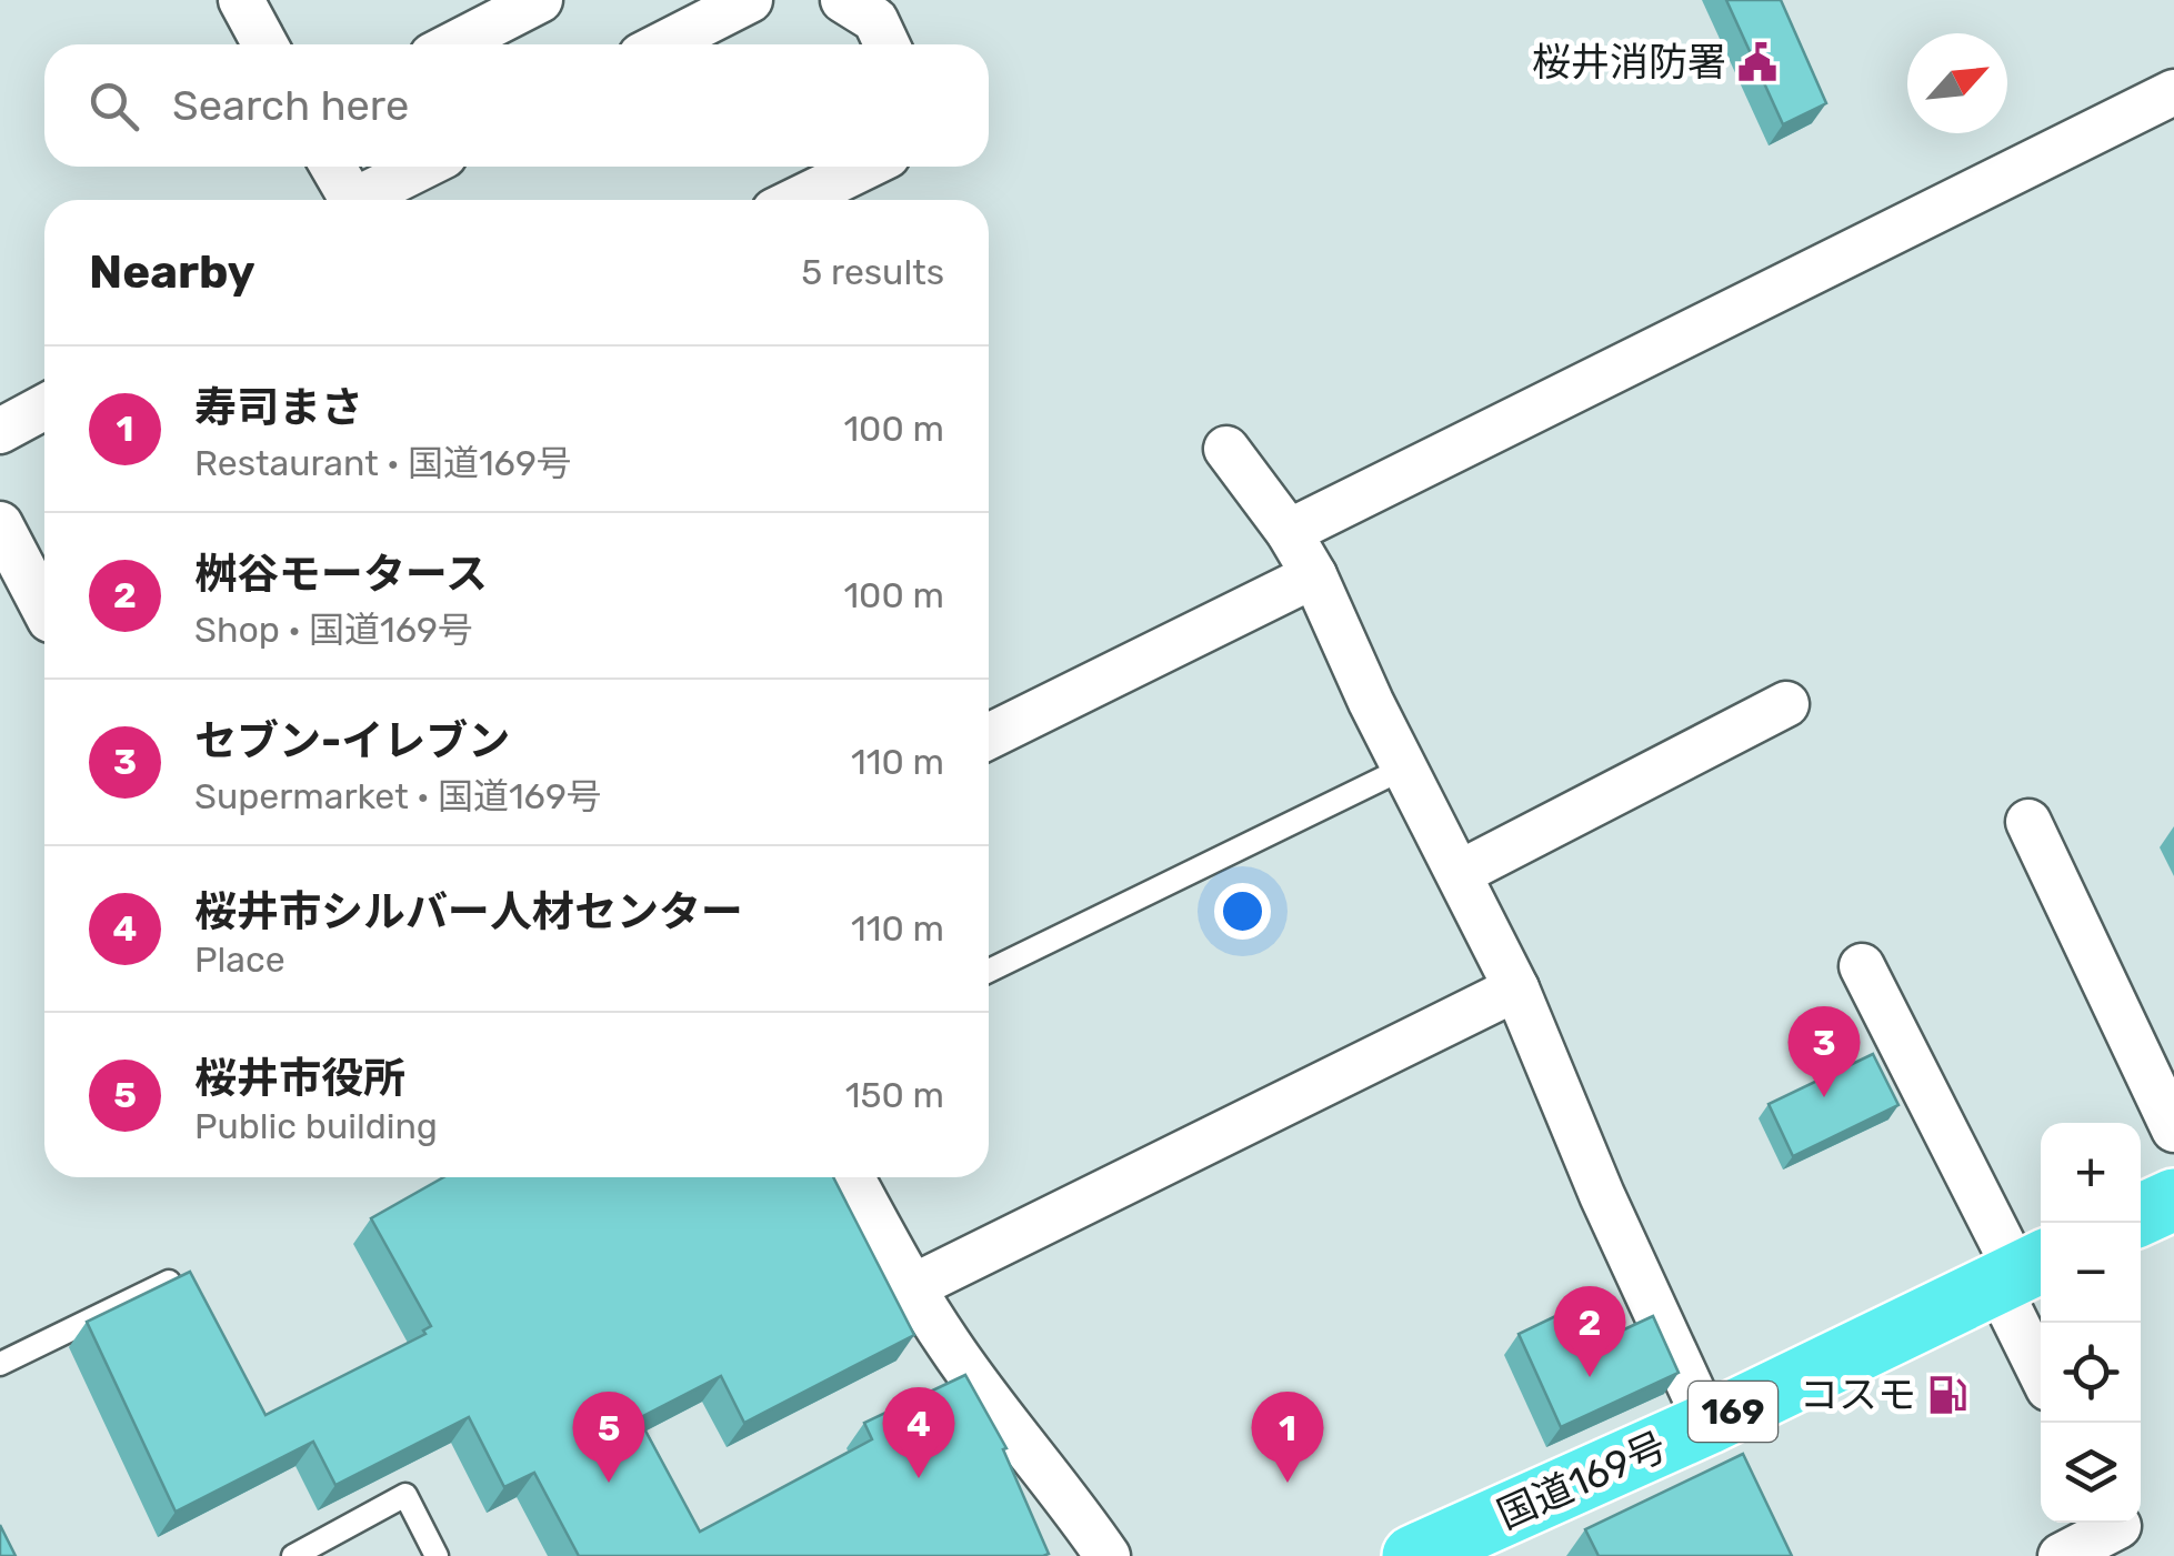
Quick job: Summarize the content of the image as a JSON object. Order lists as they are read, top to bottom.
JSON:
{
  "streets": {
    "highway": ["169", "国道169号"]
  },
  "places": {
    "public building": ["桜井消防署"],
    "fuel station": ["コスモ"]
  },
  "north": "top right",
  "page": {
    "search": "Search here",
    "heading": ["Nearby", "5 results"],
    "list": [
      {
        "mark": "1",
        "name": "寿司まさ",
        "note": "Restaurant · 国道169号",
        "value": "100 m"
      },
      {
        "mark": "2",
        "name": "桝谷モータース",
        "note": "Shop · 国道169号",
        "value": "100 m"
      },
      {
        "mark": "3",
        "name": "セブン-イレブン",
        "note": "Supermarket · 国道169号",
        "value": "110 m"
      },
      {
        "mark": "4",
        "name": "桜井市シルバー人材センター",
        "note": "Place",
        "value": "110 m"
      },
      {
        "mark": "5",
        "name": "桜井市役所",
        "note": "Public building",
        "value": "150 m"
      }
    ],
    "pins": [
      "3",
      "2",
      "4",
      "1",
      "5"
    ],
    "map_buttons": ["+", "−"]
  }
}
